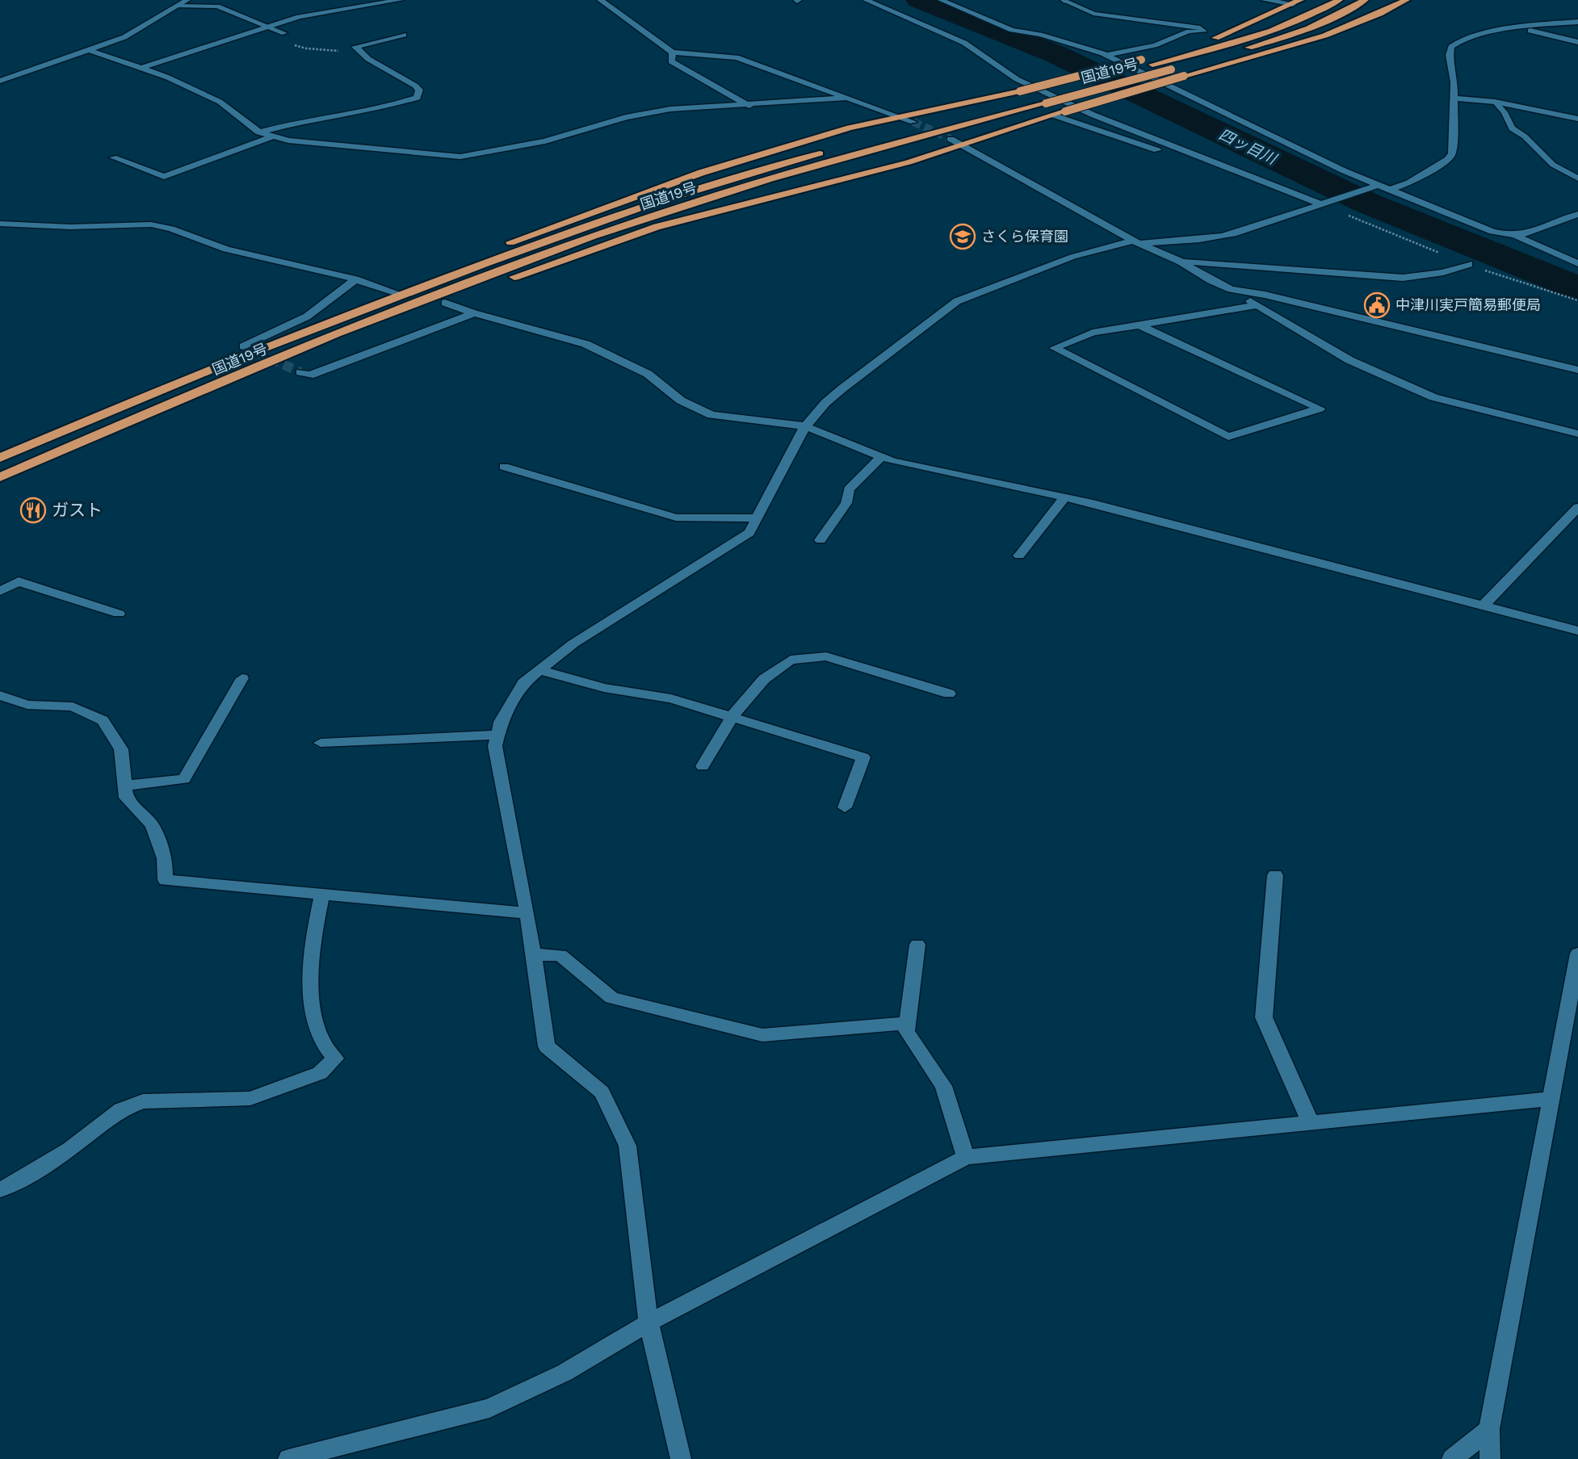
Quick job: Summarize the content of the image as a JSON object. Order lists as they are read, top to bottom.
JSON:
{
  "streets": {
    "highway": ["国道19号"]
  },
  "water": ["四ッ目川"],
  "places": {
    "school or university": ["さくら保育園"],
    "public building": ["中津川実戸簡易郵便局"],
    "restaurant": ["ガスト"]
  }
}
